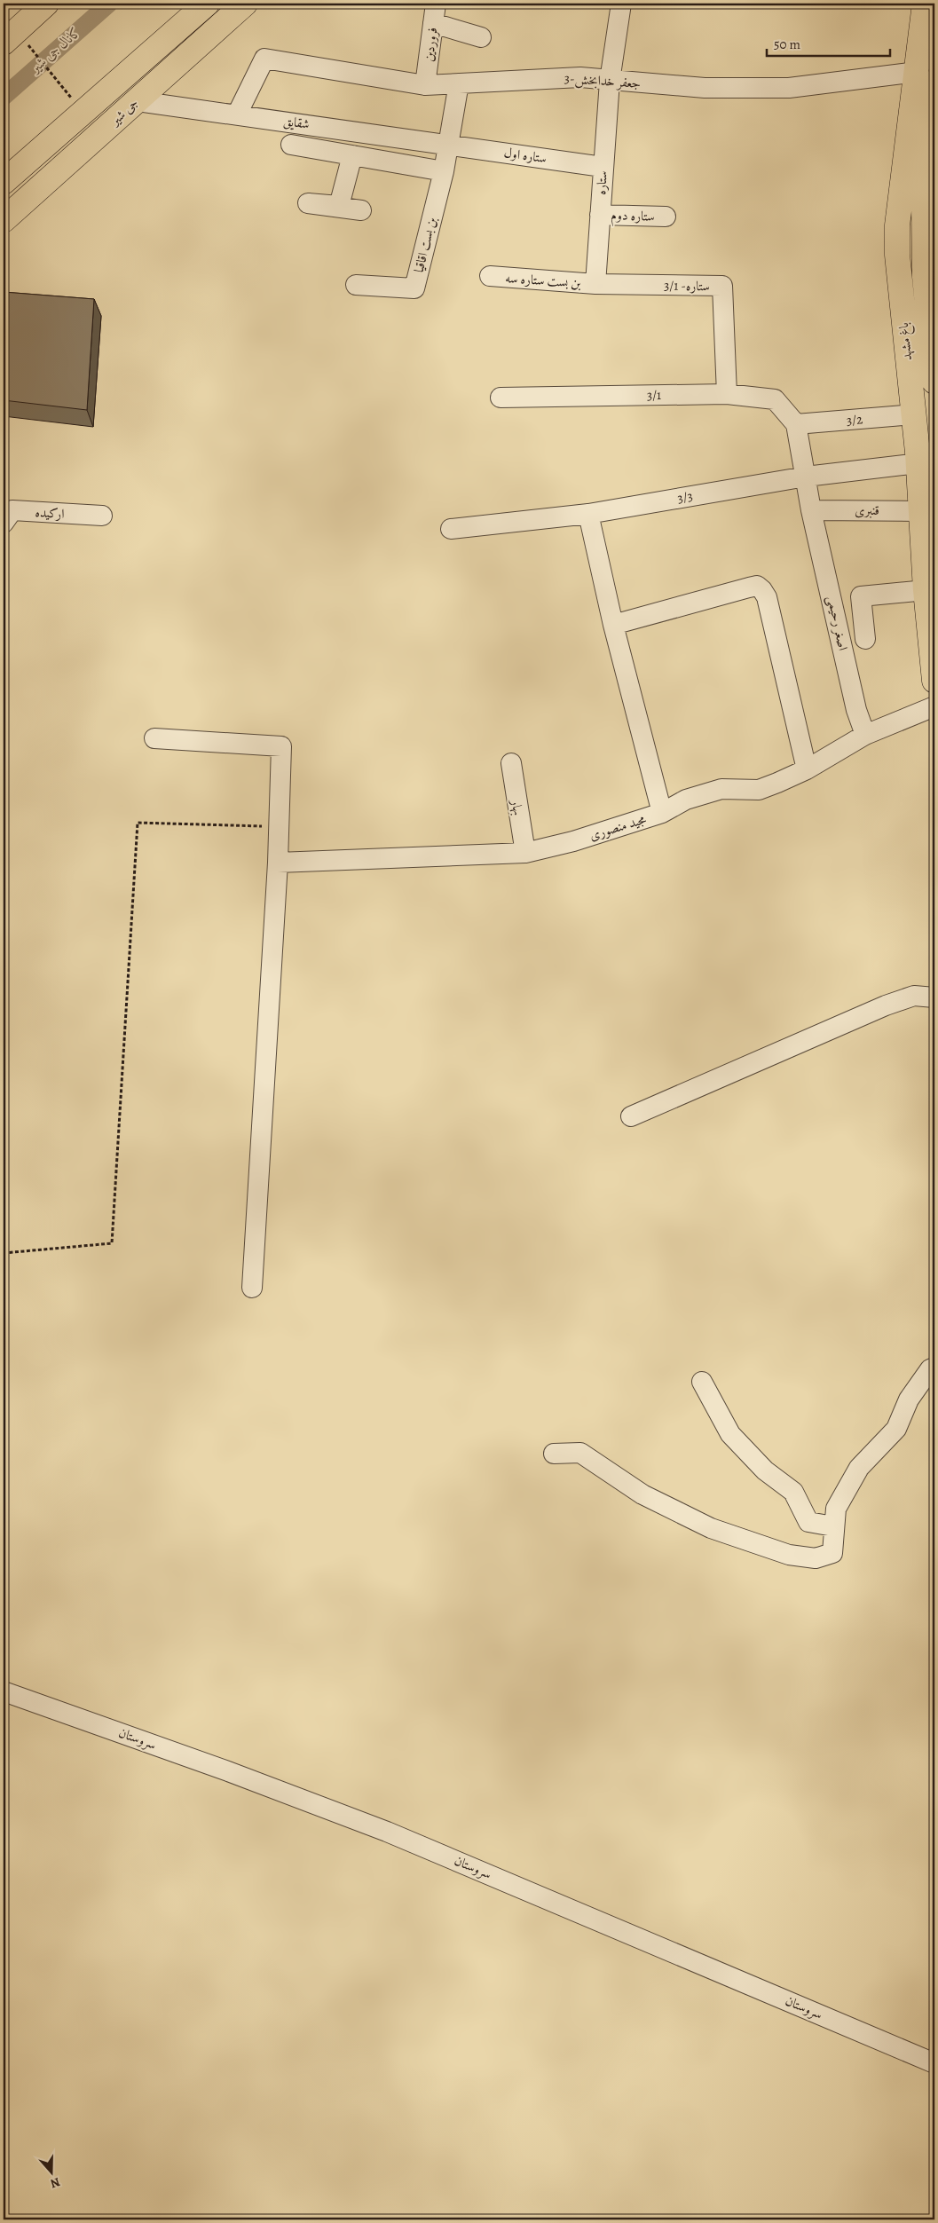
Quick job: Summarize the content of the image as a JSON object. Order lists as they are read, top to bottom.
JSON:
{
  "streets": {
    "main road": ["جی شیر", "باغ مشهد"],
    "street": [
      "فروردین",
      "جعفر خدابخش-3",
      "شقایق",
      "ستاره اول",
      "ستاره",
      "ستاره دوم",
      "بن بست اقاقیا",
      "بن بست ستاره سه",
      "ستاره- 3/1",
      "3/1",
      "3/2",
      "3/3",
      "قنبری",
      "ارکیده",
      "اصغر رحیمی",
      "بهار",
      "مجید منصوری",
      "سروستان"
    ]
  },
  "crossings": [
    ["فروردین", "جعفر خدابخش-3"],
    ["جعفر خدابخش-3", "شقایق"],
    ["جعفر خدابخش-3", "ستاره"],
    ["جعفر خدابخش-3", "باغ مشهد"],
    ["شقایق", "ستاره اول"],
    ["ستاره اول", "ستاره"],
    ["ستاره", "ستاره دوم"],
    ["ستاره", "بن بست ستاره سه"],
    ["ستاره", "ستاره- 3/1"],
    ["بن بست ستاره سه", "ستاره- 3/1"],
    ["ستاره- 3/1", "3/1"],
    ["باغ مشهد", "3/2"],
    ["باغ مشهد", "3/3"],
    ["باغ مشهد", "قنبری"],
    ["3/1", "3/2"],
    ["3/3", "اصغر رحیمی"],
    ["قنبری", "اصغر رحیمی"],
    ["اصغر رحیمی", "مجید منصوری"],
    ["بهار", "مجید منصوری"]
  ],
  "water": ["کانال جی شیر"],
  "scale_bar": "50 m",
  "north": "bottom"
}
